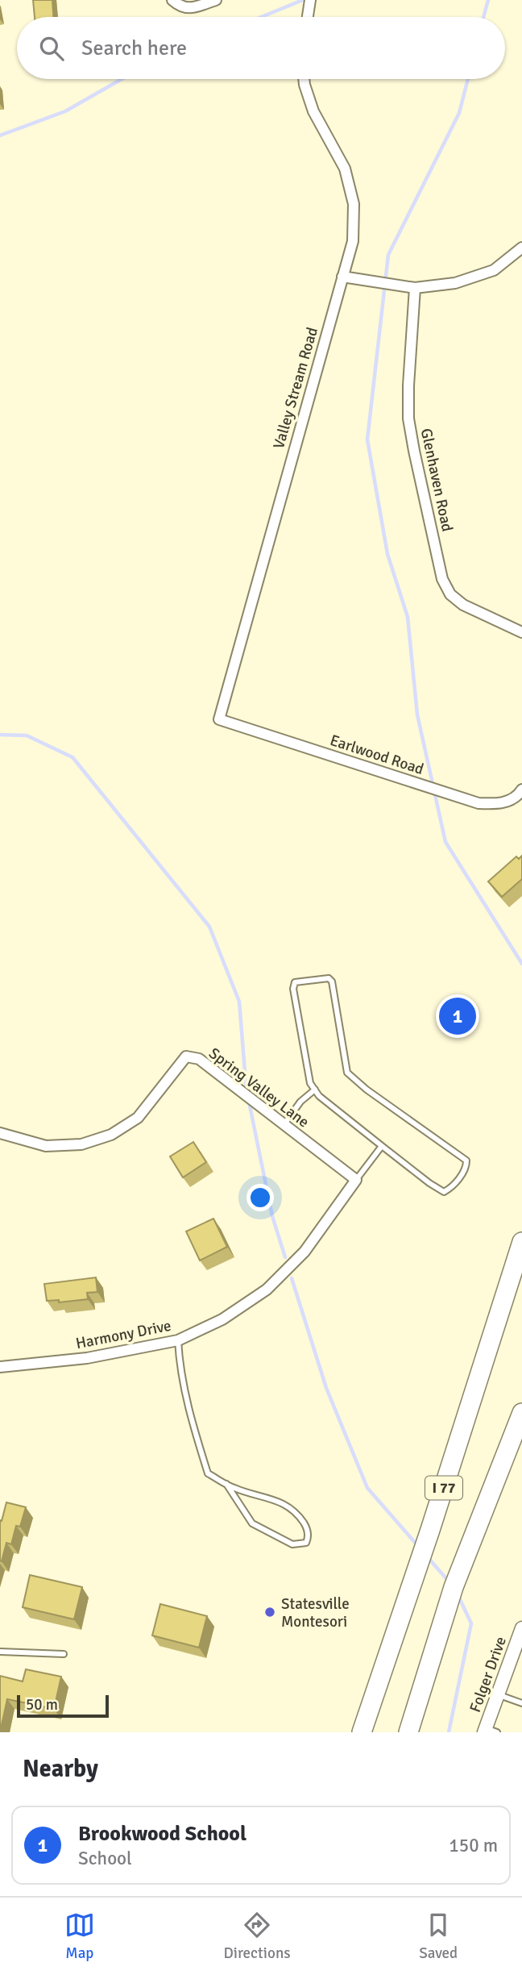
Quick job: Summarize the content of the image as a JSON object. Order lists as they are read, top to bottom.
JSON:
{
  "streets": {
    "highway": ["I 77"],
    "street": [
      "Valley Stream Road",
      "Glenhaven Road",
      "Earlwood Road",
      "Spring Valley Lane",
      "Harmony Drive",
      "Folger Drive"
    ]
  },
  "crossings": [
    ["Valley Stream Road", "Earlwood Road"],
    ["Spring Valley Lane", "Harmony Drive"]
  ],
  "places": ["Statesville Montesori"],
  "scale_bar": "50 m",
  "page": {
    "search": "Search here",
    "pins": "1",
    "scale": "50 m",
    "heading": "Nearby",
    "list": [
      {
        "mark": "1",
        "name": "Brookwood School",
        "note": "School",
        "value": "150 m"
      }
    ],
    "nav": ["Map", "Directions", "Saved"]
  }
}
